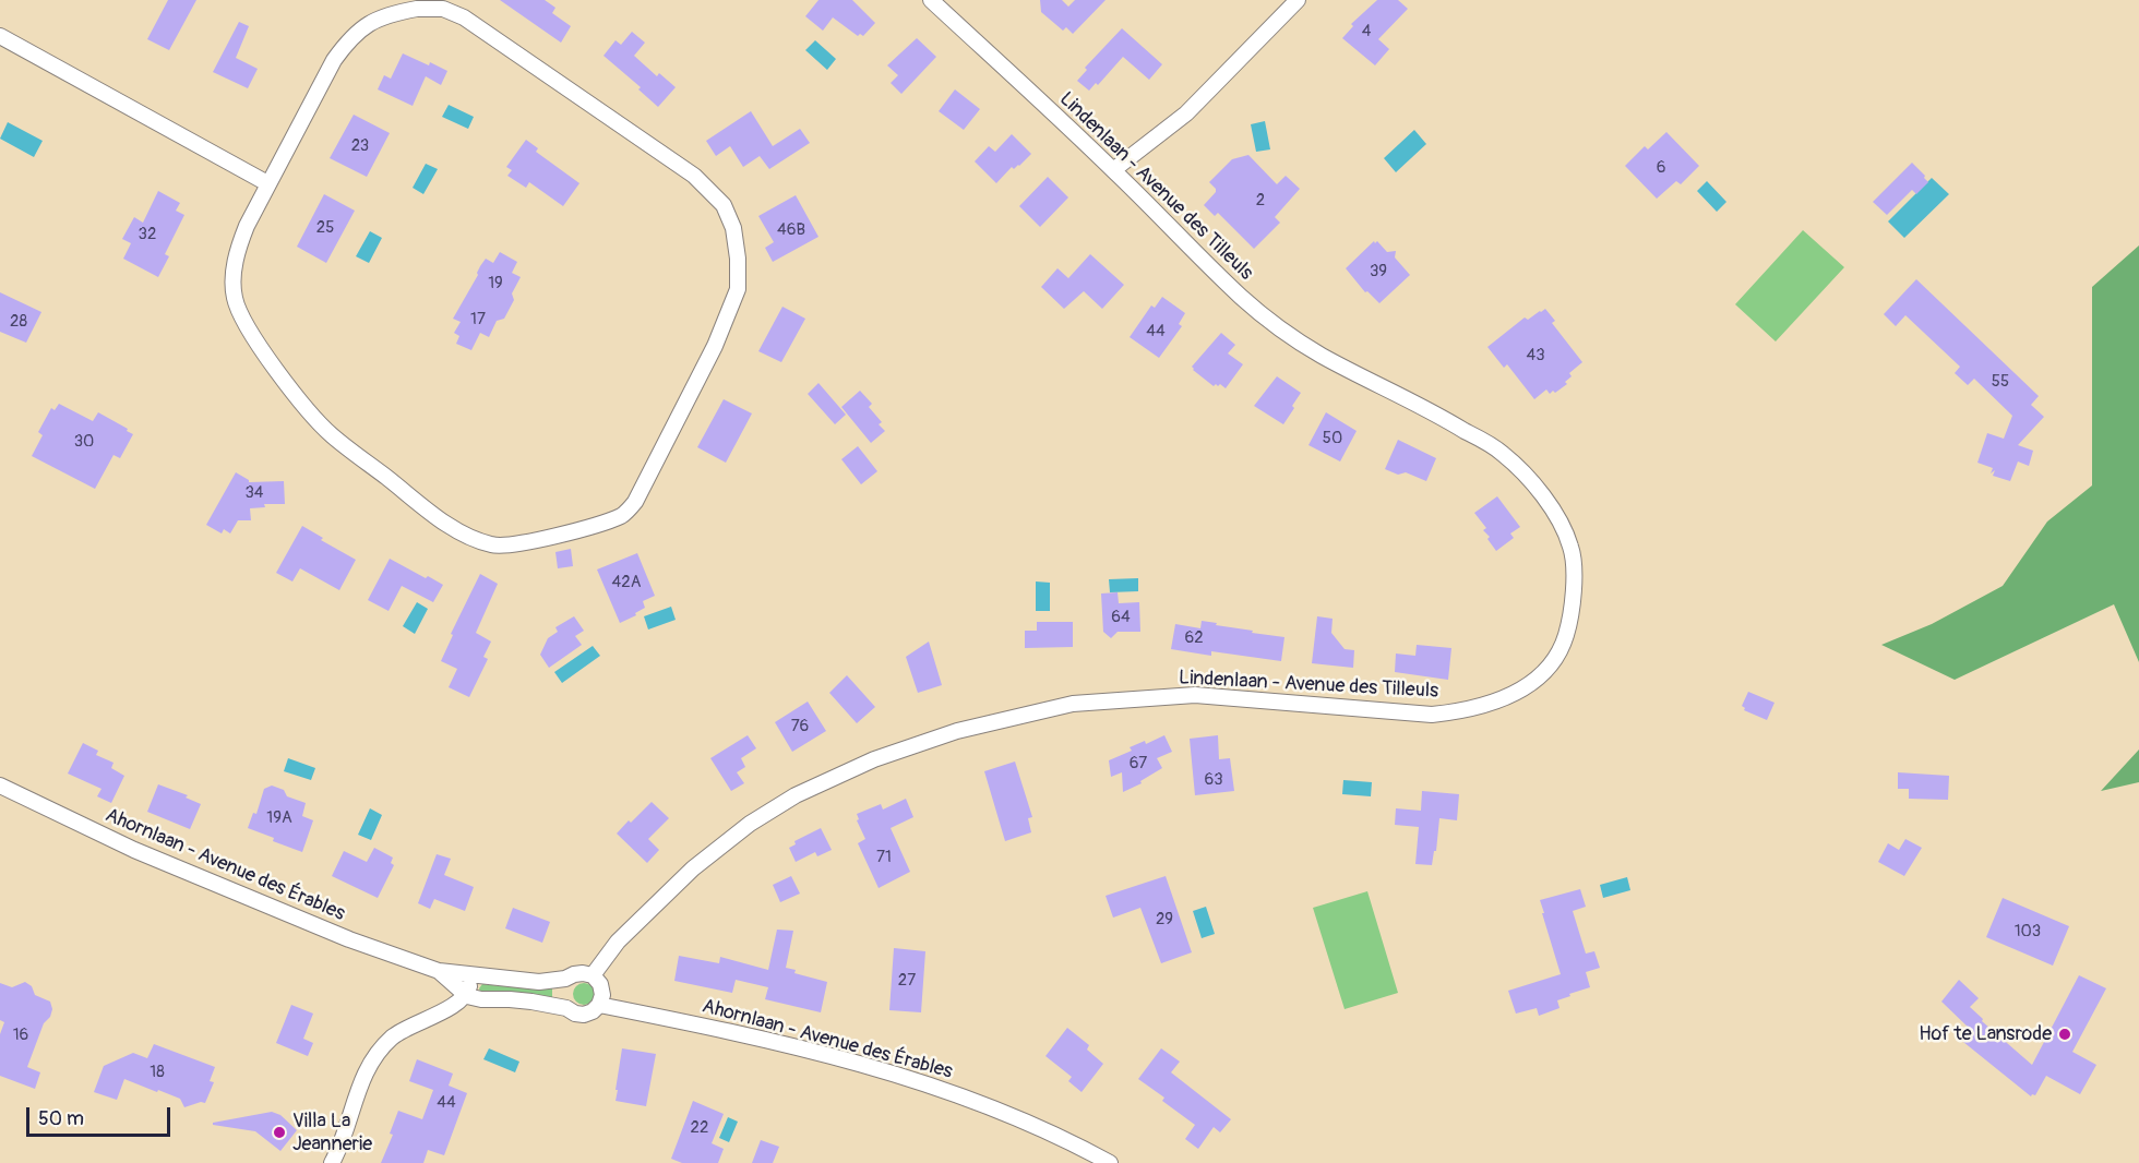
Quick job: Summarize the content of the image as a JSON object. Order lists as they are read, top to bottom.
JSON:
{
  "streets": {
    "street": ["Lindenlaan - Avenue des Tilleuls", "Ahornlaan - Avenue des Érables"]
  },
  "crossings": [
    ["Lindenlaan - Avenue des Tilleuls", "Ahornlaan - Avenue des Érables"]
  ],
  "places": ["Hof te Lansrode", "Villa La Jeannerie"],
  "house_numbers": [
    "4",
    "23",
    "6",
    "2",
    "25",
    "46B",
    "32",
    "39",
    "19",
    "17",
    "28",
    "44",
    "43",
    "55",
    "50",
    "30",
    "34",
    "42A",
    "64",
    "62",
    "76",
    "67",
    "63",
    "19A",
    "71",
    "29",
    "103",
    "27",
    "16",
    "18",
    "44",
    "22"
  ],
  "scale_bar": "50 m"
}
